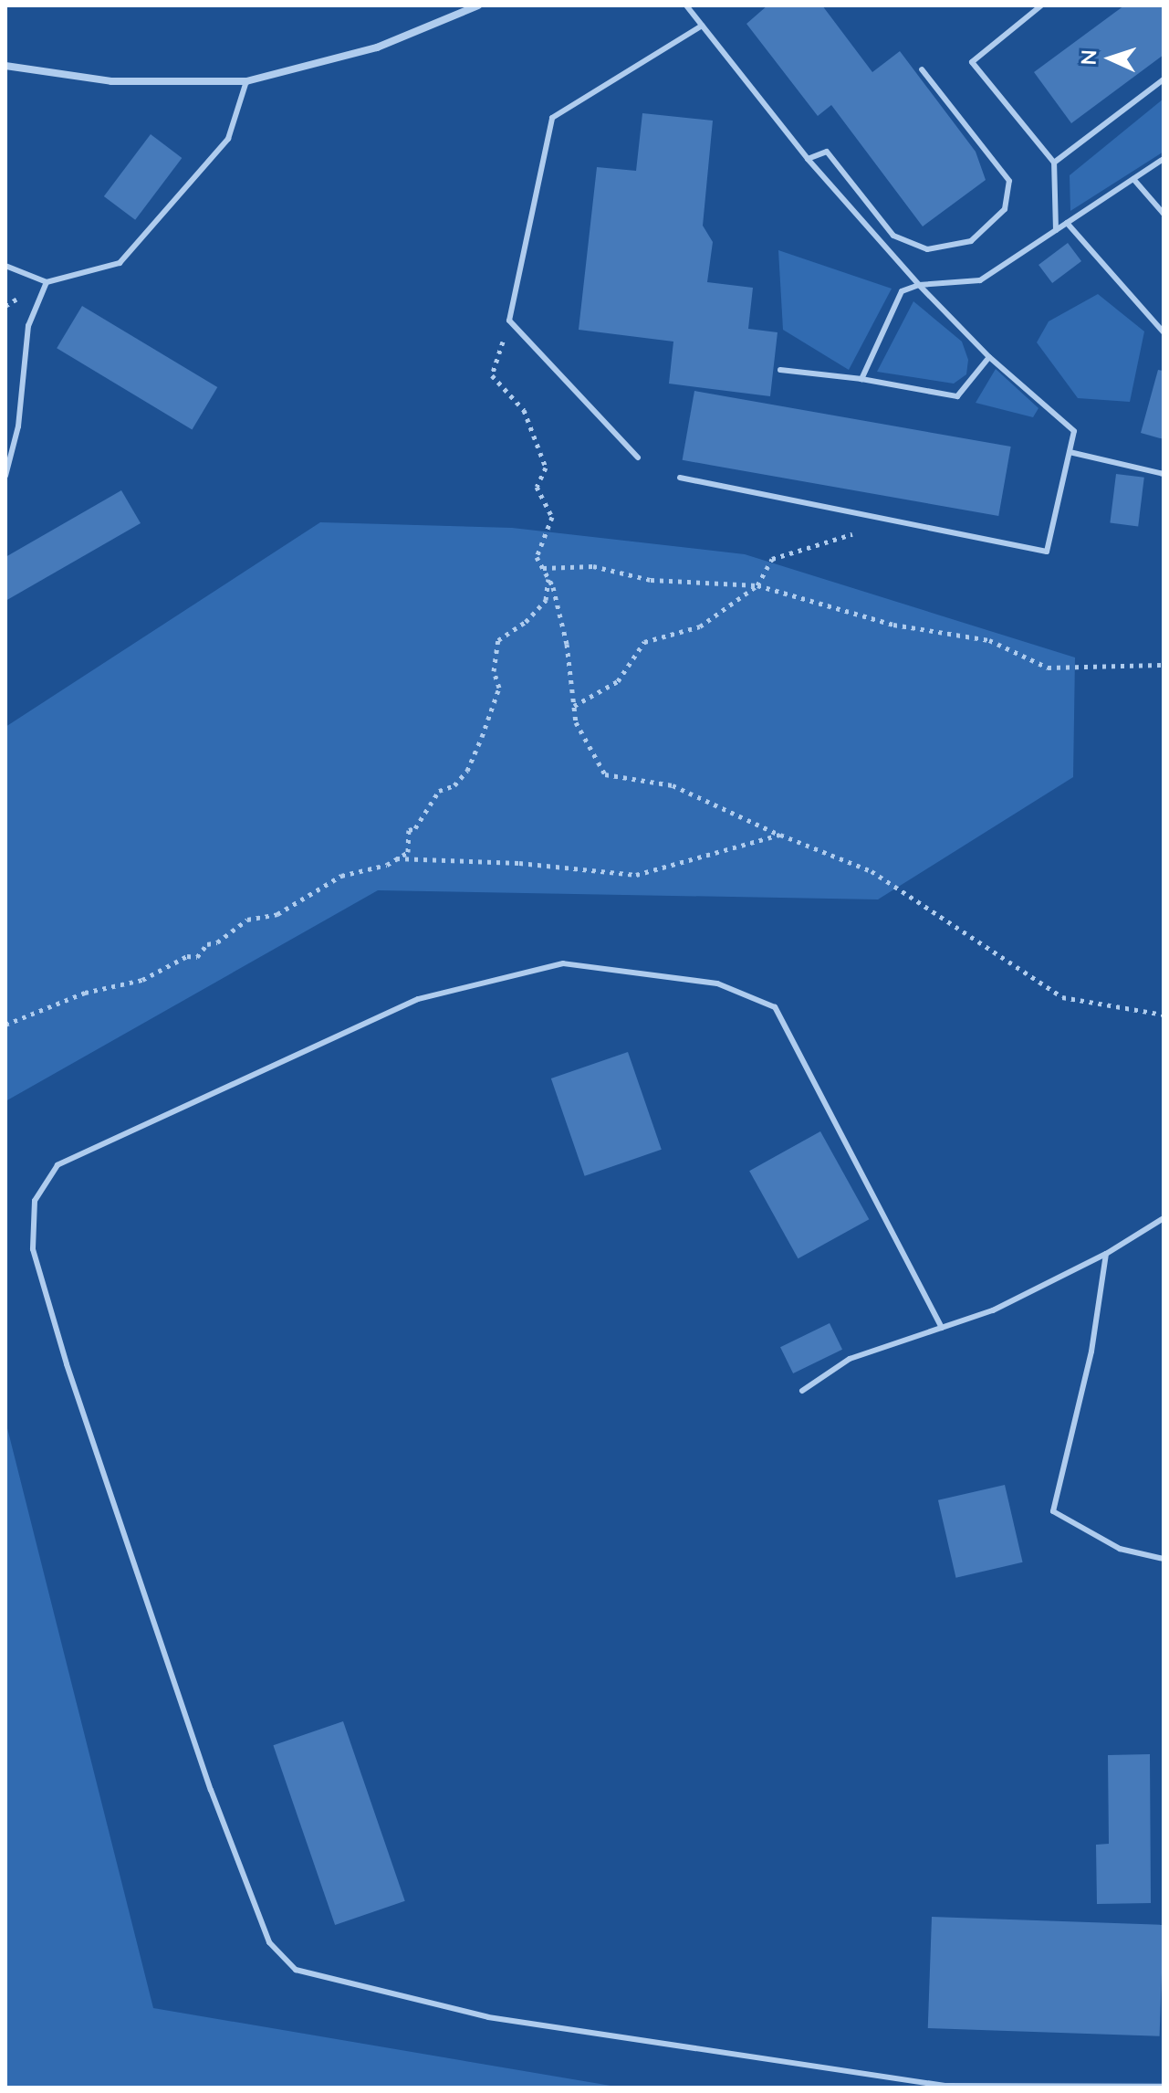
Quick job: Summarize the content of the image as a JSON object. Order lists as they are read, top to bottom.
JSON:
{
  "north": "left"
}
